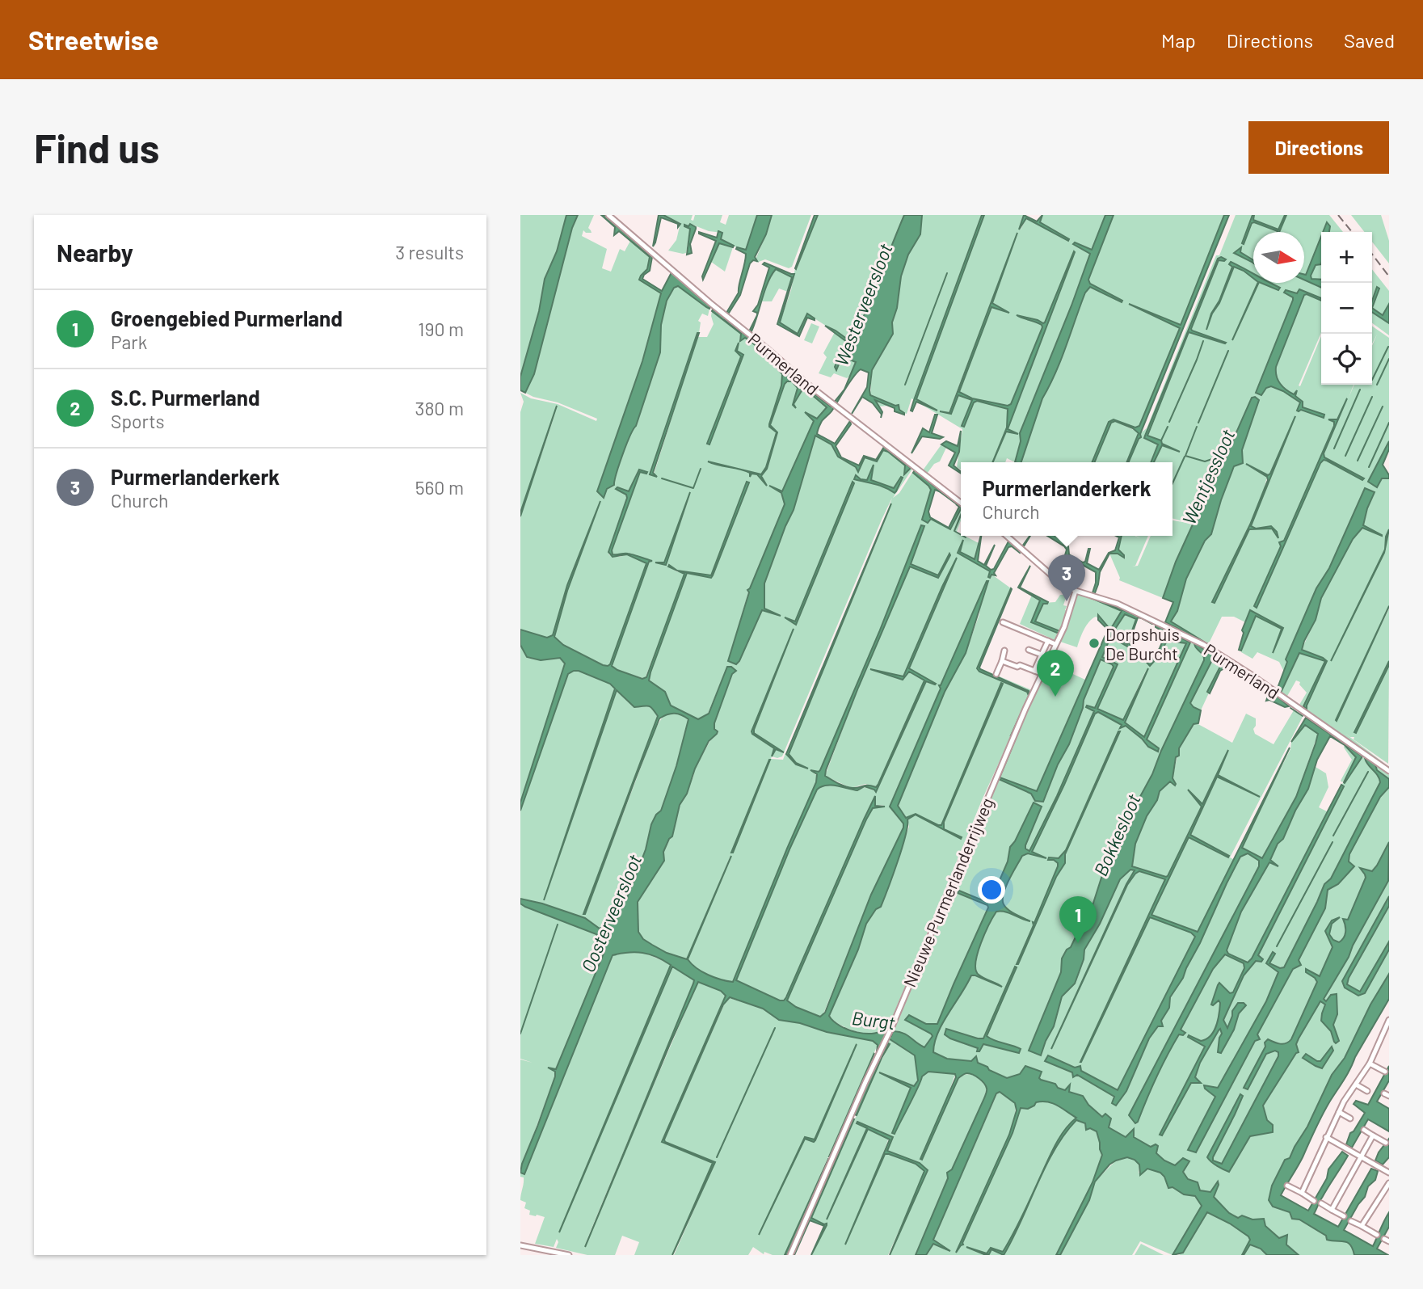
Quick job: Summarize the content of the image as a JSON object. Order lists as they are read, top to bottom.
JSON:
{
  "streets": {
    "street": ["Purmerland", "Nieuwe Purmerlanderrijweg"]
  },
  "crossings": [
    ["Purmerland", "Nieuwe Purmerlanderrijweg"]
  ],
  "water": [
    "Westerveersloot",
    "Wentjessloot",
    "Bokkesloot",
    "Oosterveersloot",
    "Burgt"
  ],
  "places": ["Dorpshuis De Burcht"],
  "north": "right",
  "page": {
    "header": "Streetwise",
    "nav": ["Map", "Directions", "Saved"],
    "buttons": "Directions",
    "title": "Find us",
    "heading": ["Nearby", "3 results"],
    "map_buttons": ["+", "−"],
    "list": [
      {
        "mark": "1",
        "name": "Groengebied Purmerland",
        "note": "Park",
        "value": "190 m"
      },
      {
        "mark": "2",
        "name": "S.C. Purmerland",
        "note": "Sports",
        "value": "380 m"
      },
      {
        "mark": "3",
        "name": "Purmerlanderkerk",
        "note": "Church",
        "value": "560 m"
      }
    ],
    "popup": ["Purmerlanderkerk", "Church"],
    "pins": ["3", "2", "1"]
  }
}
